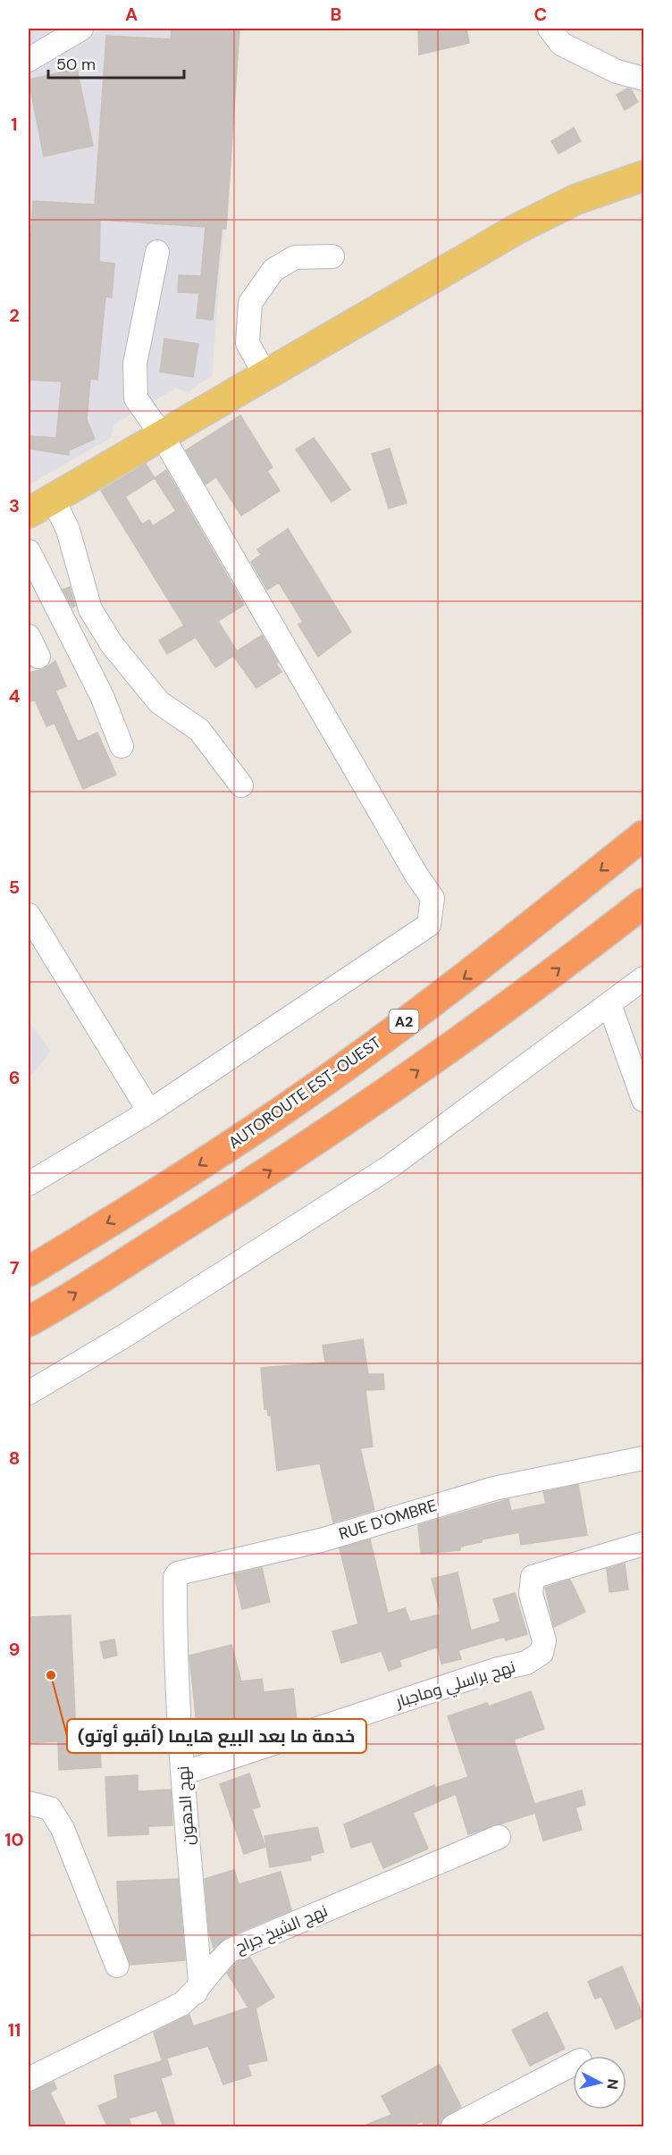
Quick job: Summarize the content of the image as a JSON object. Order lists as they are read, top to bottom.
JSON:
{
  "streets": {
    "highway": ["A2", "AUTOROUTE EST-OUEST"],
    "street": [
      "RUE D'OMBRE",
      "نهج براسلي وماجبار",
      "نهج الدهون",
      "نهج الشيخ جراح"
    ]
  },
  "crossings": [
    ["RUE D'OMBRE", "نهج الدهون"],
    ["نهج براسلي وماجبار", "نهج الدهون"],
    ["نهج الدهون", "نهج الشيخ جراح"]
  ],
  "places": ["خدمة ما بعد البيع هايما (أقبو أوتو)"],
  "scale_bar": "50 m",
  "north": "right",
  "grid": {
    "columns": ["A", "B", "C"],
    "rows": [
      "1",
      "2",
      "3",
      "4",
      "5",
      "6",
      "7",
      "8",
      "9",
      "10",
      "11"
    ]
  }
}
